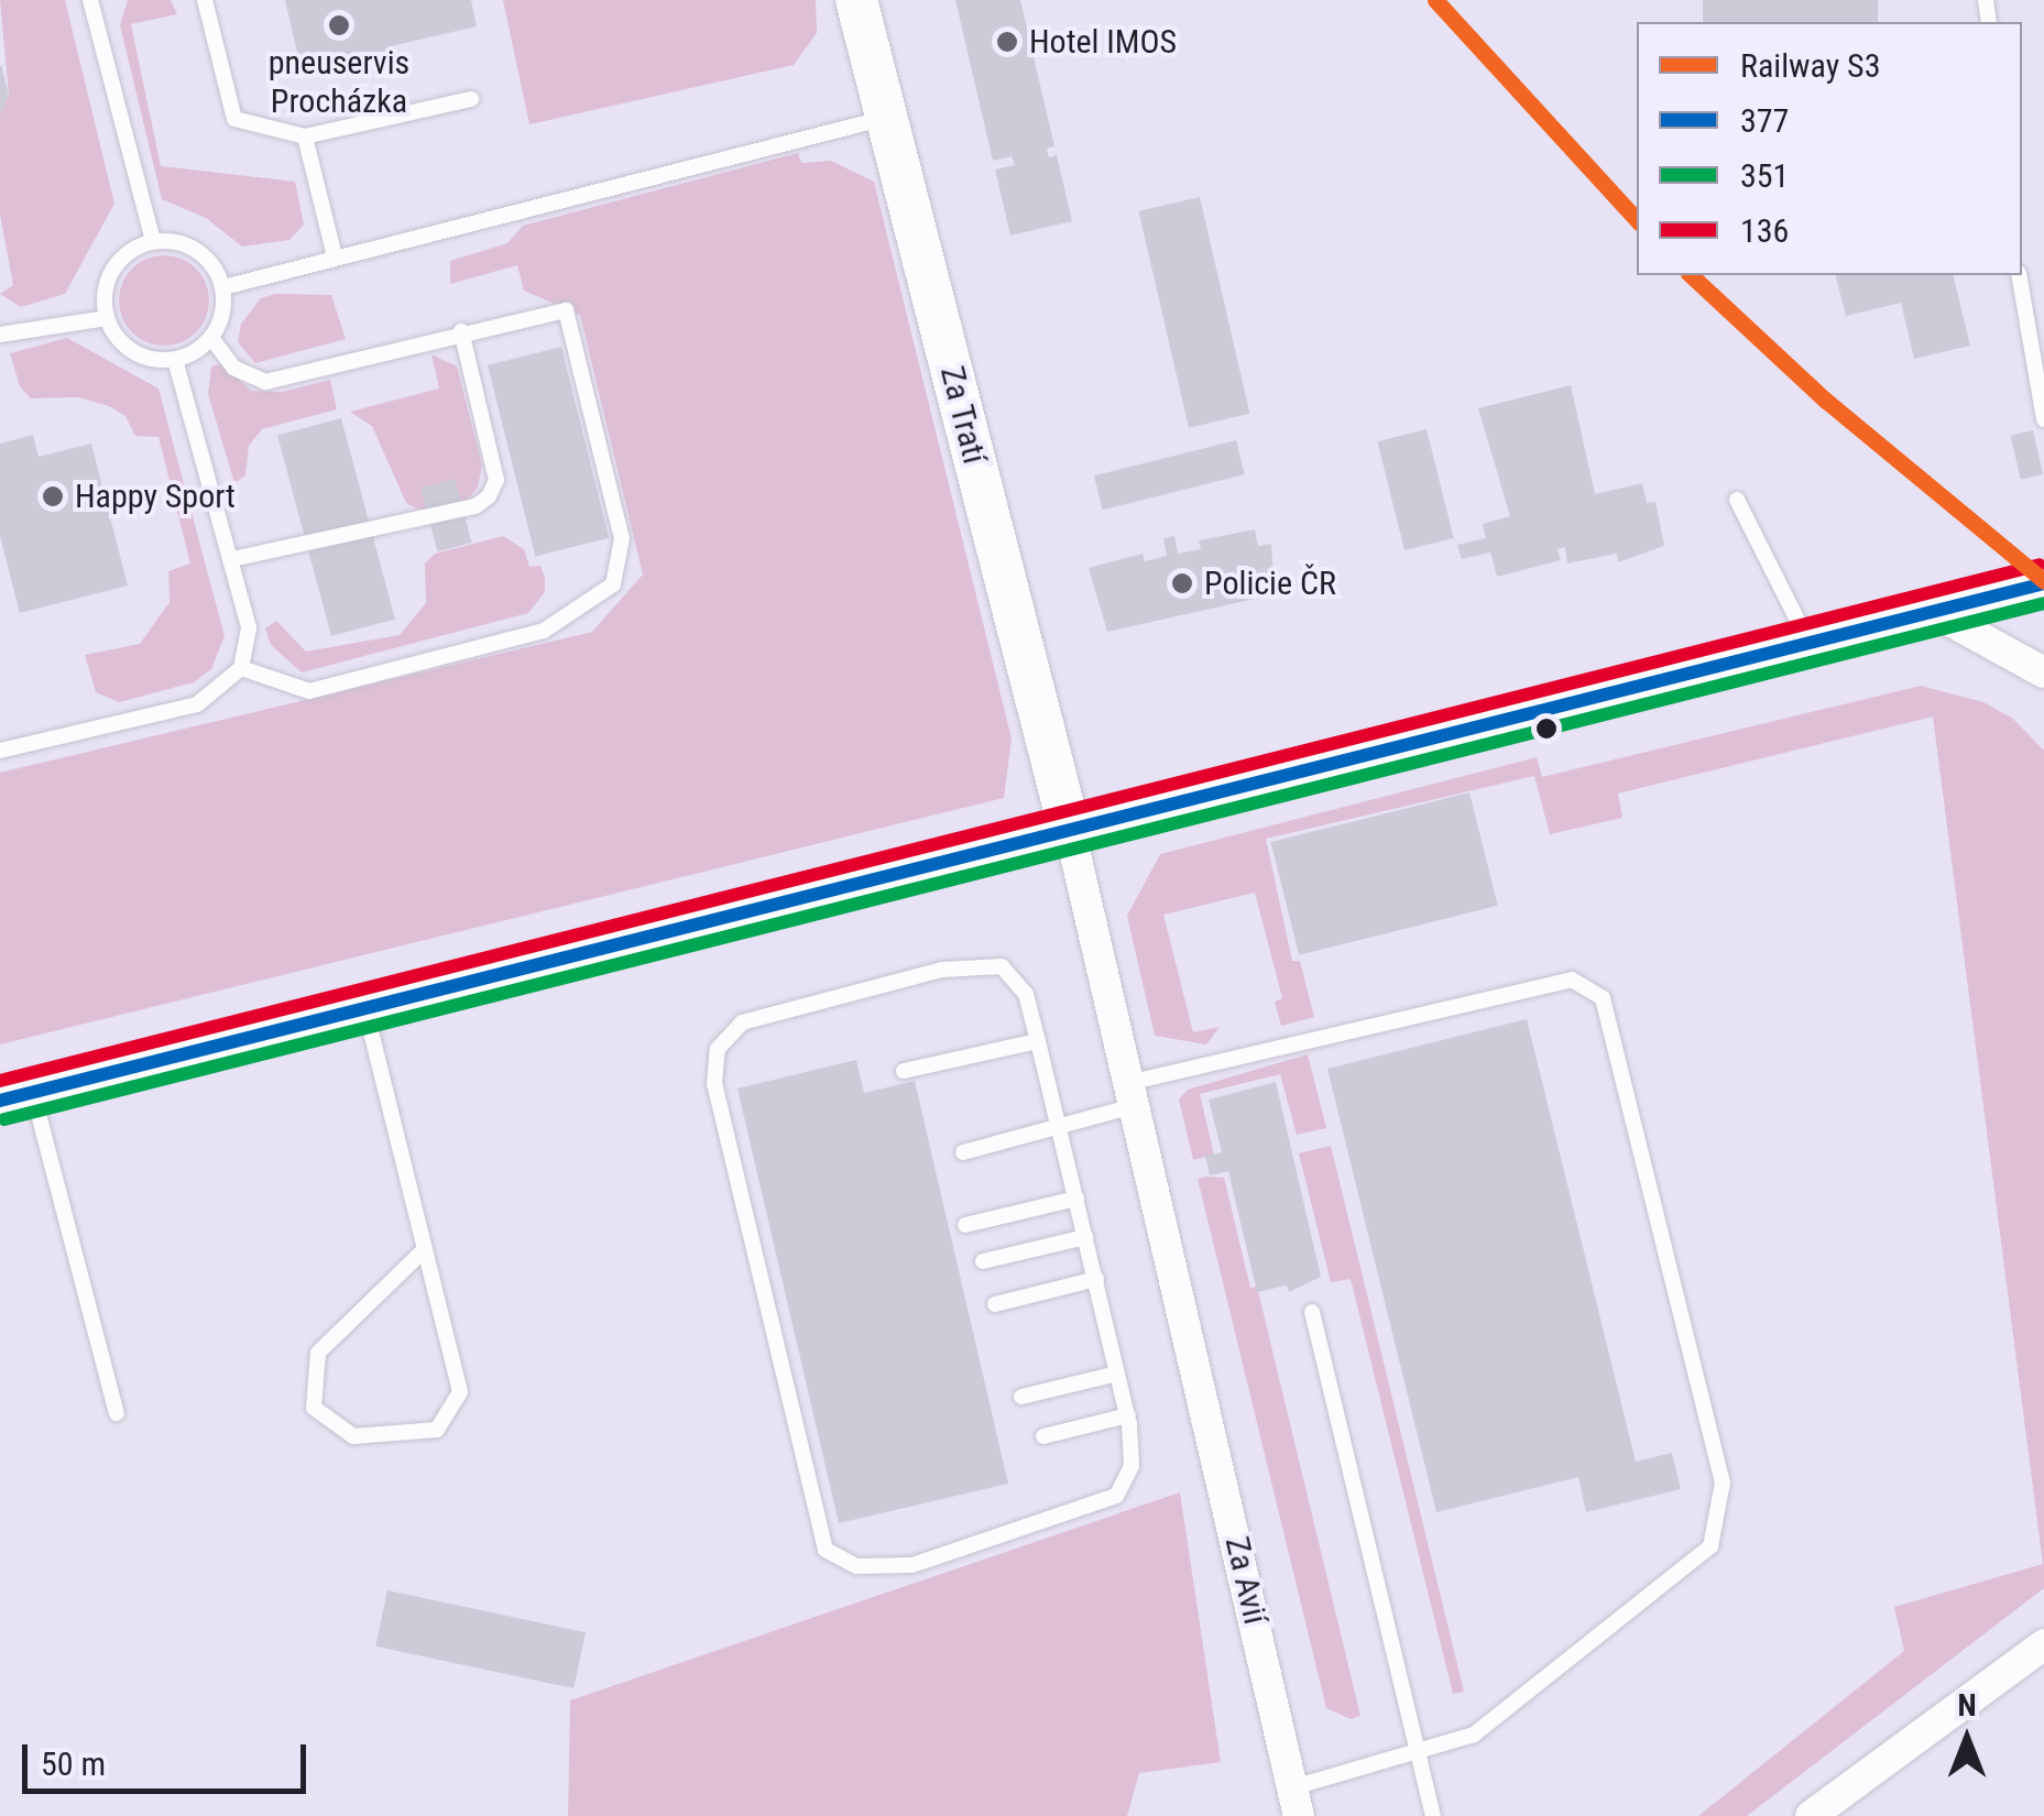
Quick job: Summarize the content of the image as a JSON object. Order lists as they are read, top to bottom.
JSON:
{
  "streets": {
    "street": ["Za Tratí", "Za Avií"]
  },
  "crossings": [
    ["Za Tratí", "Za Avií"]
  ],
  "places": [
    "pneuservis Procházka",
    "Hotel IMOS",
    "Happy Sport",
    "Policie ČR"
  ],
  "lines": [
    "rail line S3",
    "transit line 136",
    "transit line 377",
    "transit line 351"
  ],
  "legend": [
    "Railway S3",
    "377",
    "351",
    "136"
  ],
  "scale_bar": "50 m",
  "north": "top"
}
